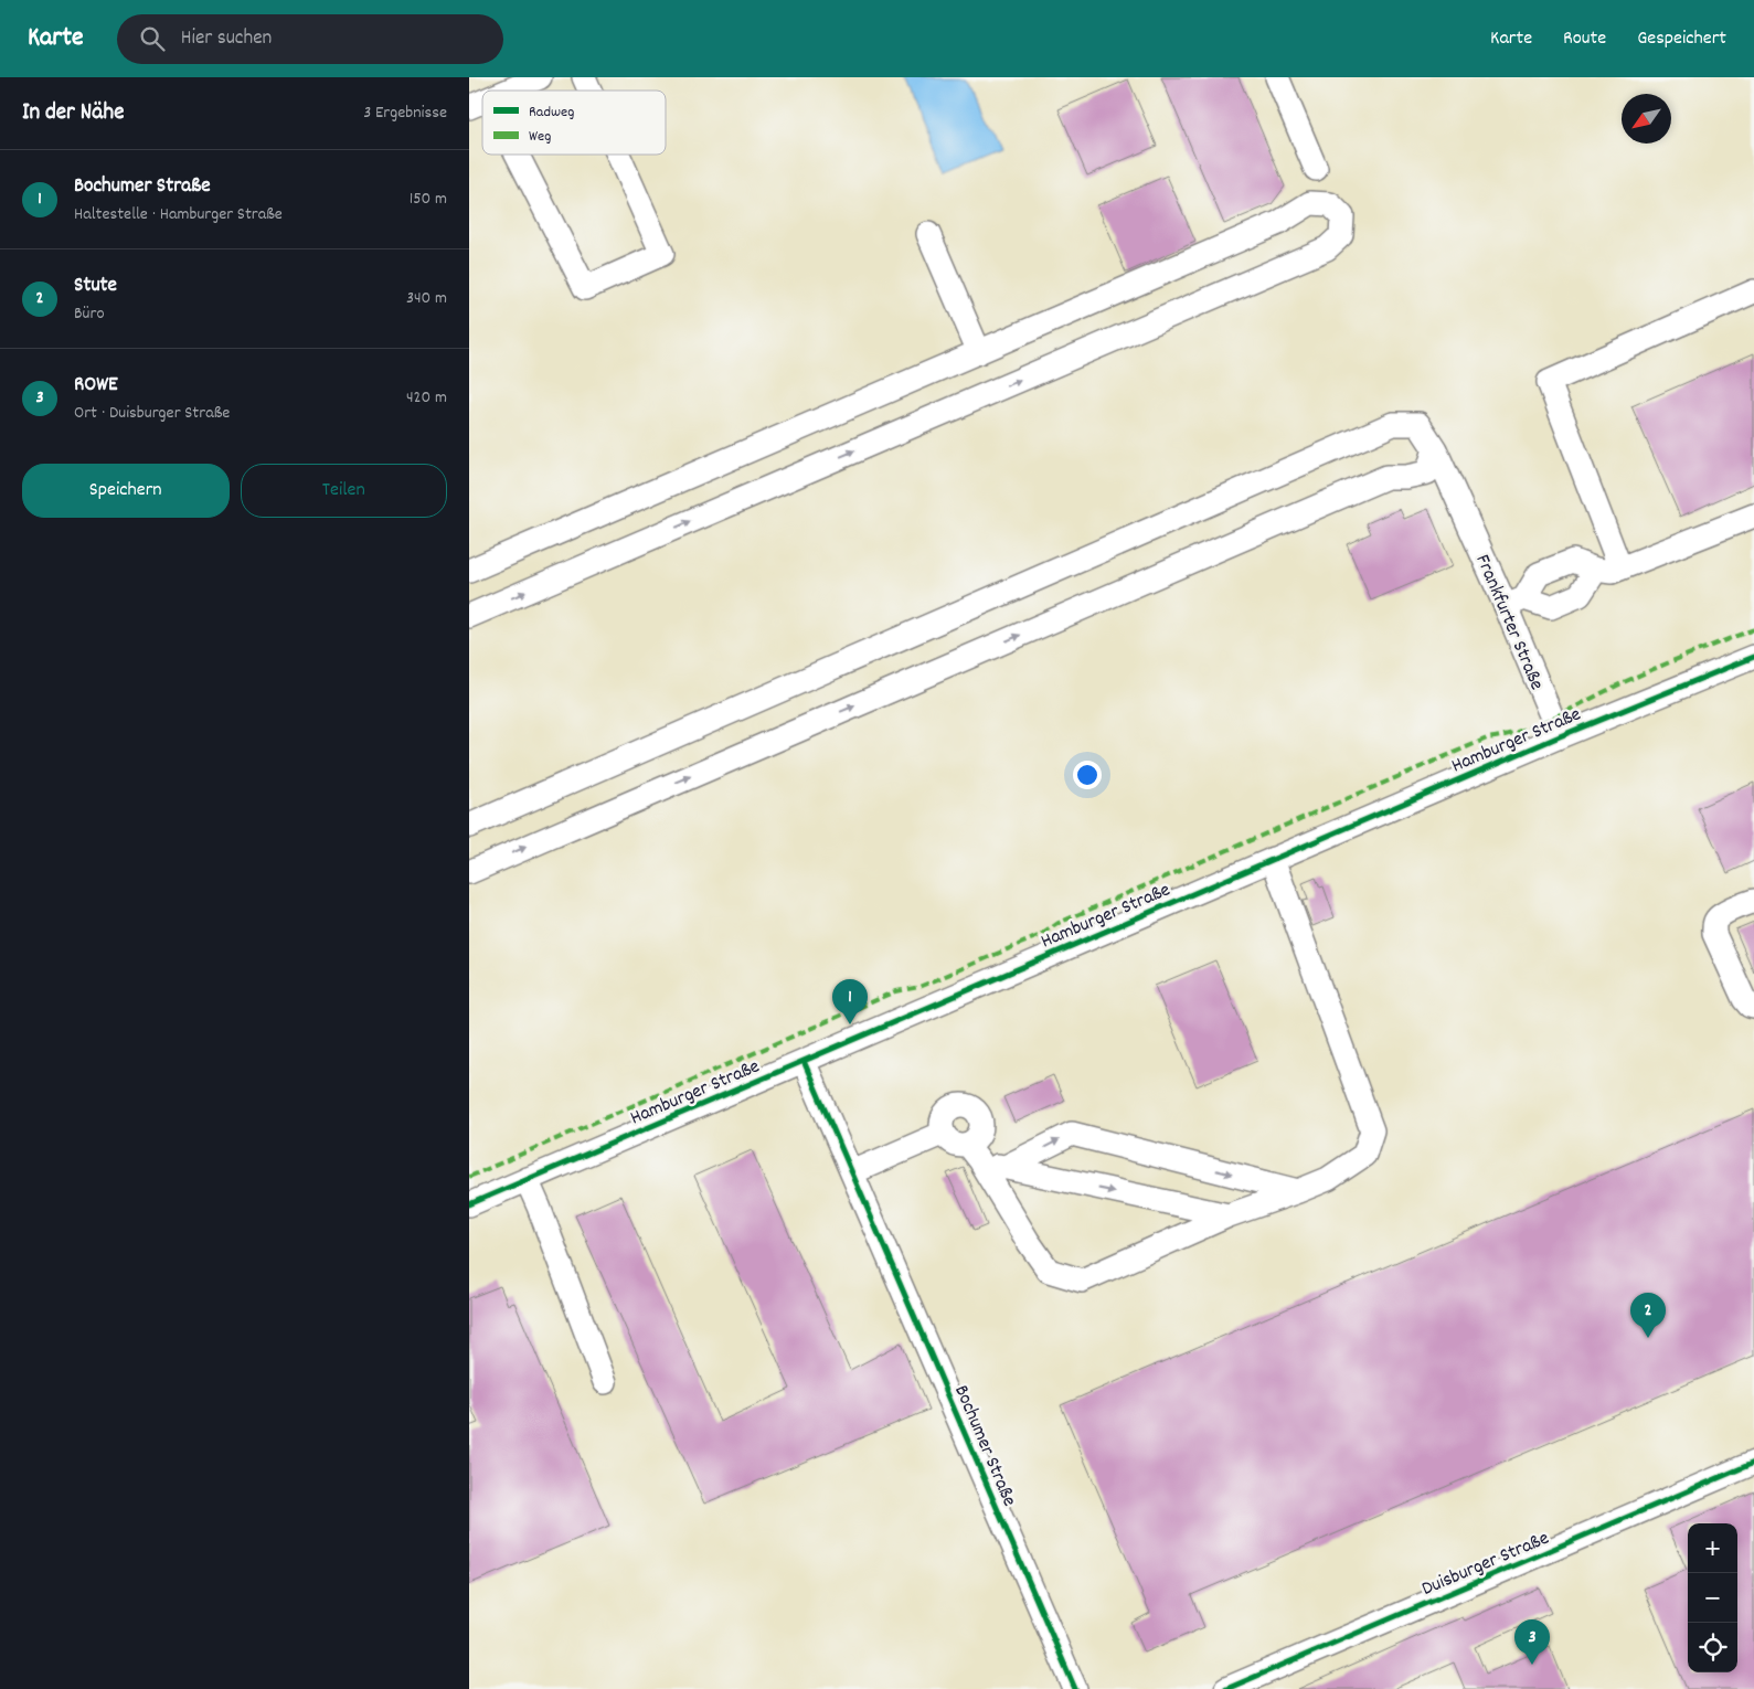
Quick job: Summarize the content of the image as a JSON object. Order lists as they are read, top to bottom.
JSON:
{
  "streets": {
    "street": [
      "Frankfurter Straße",
      "Hamburger Straße",
      "Bochumer Straße",
      "Duisburger Straße"
    ]
  },
  "crossings": [
    ["Frankfurter Straße", "Hamburger Straße"],
    ["Hamburger Straße", "Bochumer Straße"]
  ],
  "legend": ["Radweg", "Weg"],
  "north": "bottom left",
  "page": {
    "header": "Karte",
    "search": "Hier suchen",
    "nav": ["Karte", "Route", "Gespeichert"],
    "heading": ["In der Nähe", "3 Ergebnisse"],
    "list": [
      {
        "mark": "1",
        "name": "Bochumer Straße",
        "note": "Haltestelle · Hamburger Straße",
        "value": "150 m"
      },
      {
        "mark": "2",
        "name": "Stute",
        "note": "Büro",
        "value": "340 m"
      },
      {
        "mark": "3",
        "name": "ROWE",
        "note": "Ort · Duisburger Straße",
        "value": "420 m"
      }
    ],
    "buttons": ["Speichern", "Teilen"],
    "pins": ["1", "2", "3"],
    "map_buttons": ["+", "−"]
  }
}
